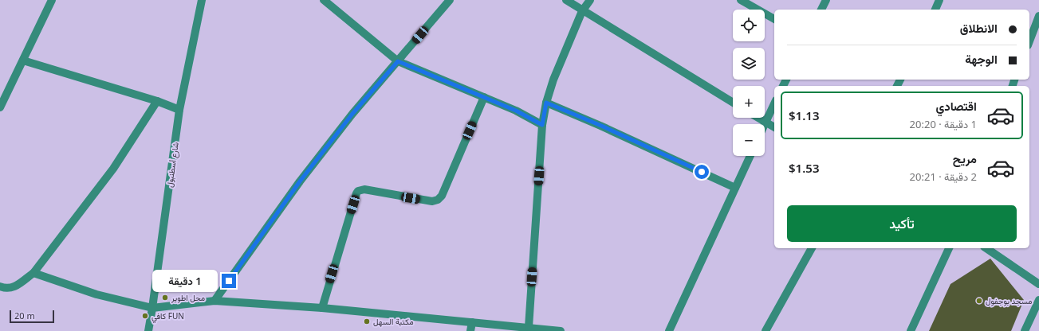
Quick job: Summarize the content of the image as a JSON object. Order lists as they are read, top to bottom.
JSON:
{
  "streets": {
    "street": ["شارع أسطنبول"]
  },
  "places": [
    "محل اطوير",
    "مسجد بوجفول",
    "كافي FUN",
    "مكتبة السهل"
  ],
  "scale_bar": "20 m",
  "page": {
    "map_buttons": ["+", "−"],
    "banner": ["الانطلاق", "الوجهة"],
    "list": [
      {
        "name": "اقتصادي",
        "note": "1 دقيقة · 20:20",
        "value": "$1.13"
      },
      {
        "name": "مريح",
        "note": "2 دقيقة · 20:21",
        "value": "$1.53"
      }
    ],
    "buttons": "تأكيد",
    "bubble": "1 دقيقة",
    "scale": "20 m"
  }
}
